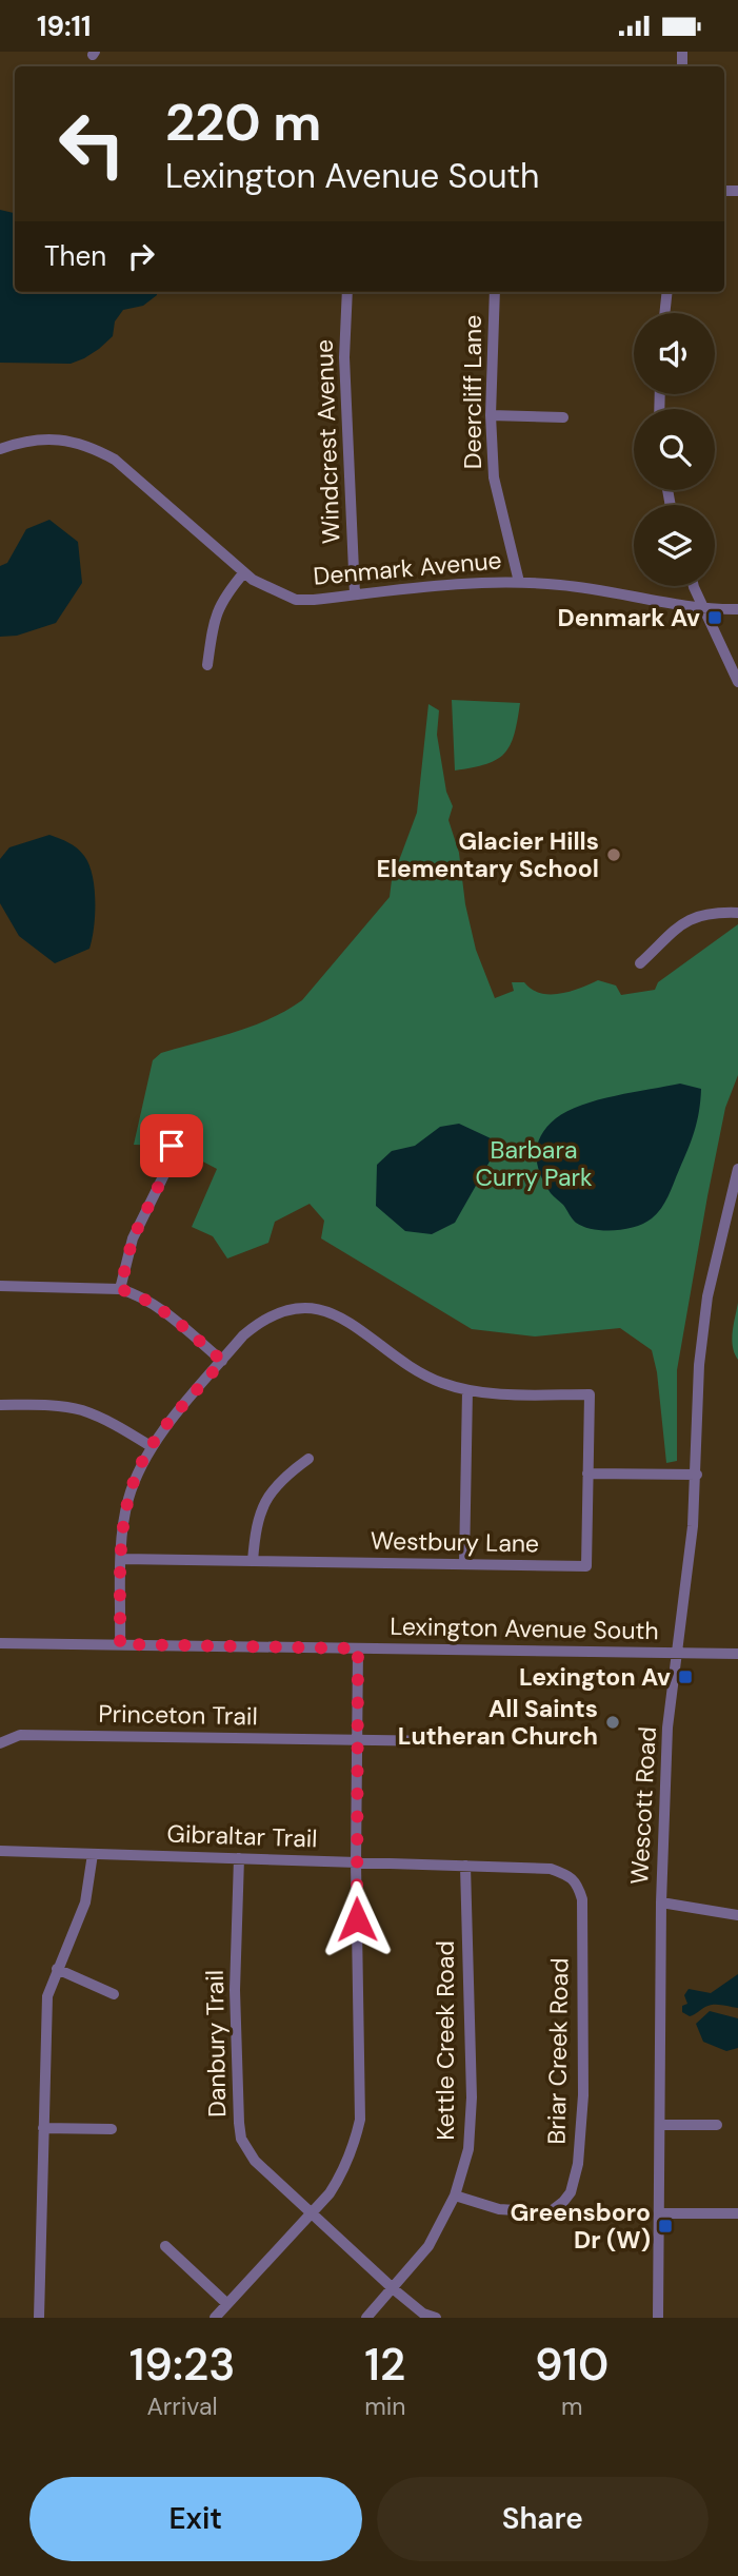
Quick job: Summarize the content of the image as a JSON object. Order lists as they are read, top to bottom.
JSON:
{
  "streets": {
    "street": [
      "Deercliff Lane",
      "Windcrest Avenue",
      "Denmark Avenue",
      "Westbury Lane",
      "Lexington Avenue South",
      "Princeton Trail",
      "Wescott Road",
      "Gibraltar Trail",
      "Kettle Creek Road",
      "Danbury Trail",
      "Briar Creek Road"
    ]
  },
  "crossings": [
    ["Deercliff Lane", "Denmark Avenue"],
    ["Windcrest Avenue", "Denmark Avenue"],
    ["Lexington Avenue South", "Wescott Road"],
    ["Gibraltar Trail", "Kettle Creek Road"],
    ["Gibraltar Trail", "Danbury Trail"],
    ["Gibraltar Trail", "Briar Creek Road"],
    ["Kettle Creek Road", "Danbury Trail"],
    ["Kettle Creek Road", "Briar Creek Road"]
  ],
  "parks": ["Barbara Curry Park"],
  "places": {
    "transit": ["Denmark Av", "Lexington Av", "Greensboro Dr (W)"],
    "other": ["Glacier Hills Elementary School", "All Saints Lutheran Church"]
  },
  "page": {
    "status": "19:11",
    "turn": ["220 m", "Lexington Avenue South"],
    "then": "Then",
    "eta": [
      "19:23",
      "Arrival",
      "12",
      "min",
      "910",
      "m"
    ],
    "buttons": ["Exit", "Share"]
  }
}
